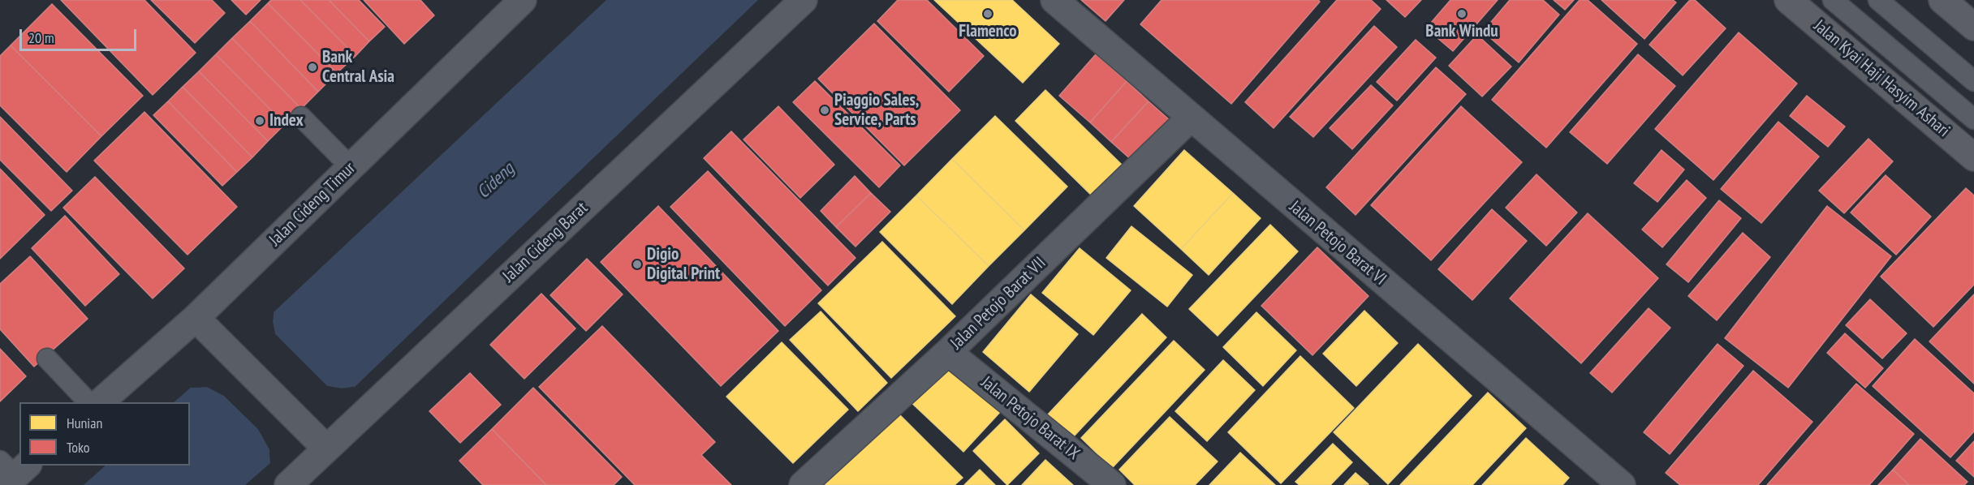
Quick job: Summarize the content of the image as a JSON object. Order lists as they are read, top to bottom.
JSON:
{
  "streets": {
    "main road": ["Jalan Kyai Haji Hasyim Ashari"],
    "street": [
      "Jalan Cideng Timur",
      "Jalan Cideng Barat",
      "Jalan Petojo Barat VI",
      "Jalan Petojo Barat VII",
      "Jalan Petojo Barat IX"
    ]
  },
  "crossings": [
    ["Jalan Petojo Barat VI", "Jalan Petojo Barat VII"],
    ["Jalan Petojo Barat VII", "Jalan Petojo Barat IX"]
  ],
  "water": ["Cideng"],
  "places": [
    "Flamenco",
    "Bank Windu",
    "Bank Central Asia",
    "Piaggio Sales, Service, Parts",
    "Index",
    "Digio Digital Print"
  ],
  "legend": ["Hunian", "Toko"],
  "scale_bar": "20 m"
}
